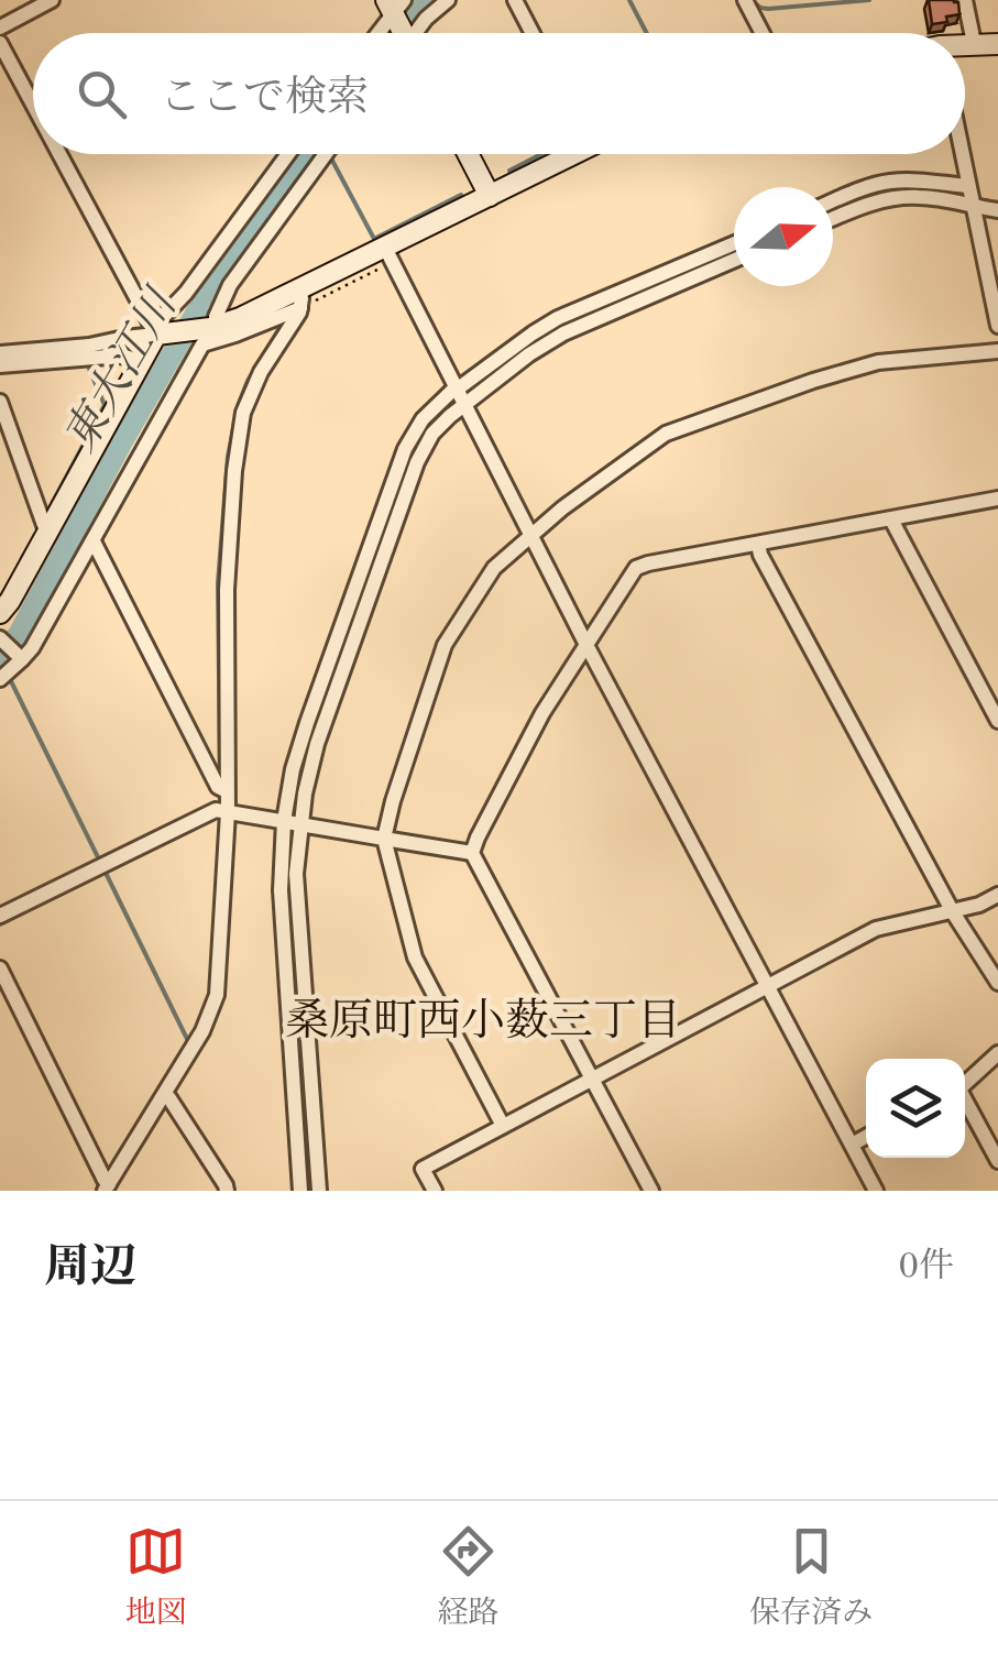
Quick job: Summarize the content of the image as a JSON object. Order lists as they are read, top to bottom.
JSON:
{
  "districts": ["桑原町西小薮三丁目"],
  "water": ["東大江川"],
  "north": "right",
  "page": {
    "search": "ここで検索",
    "heading": ["周辺", "0件"],
    "nav": ["地図", "経路", "保存済み"]
  }
}
